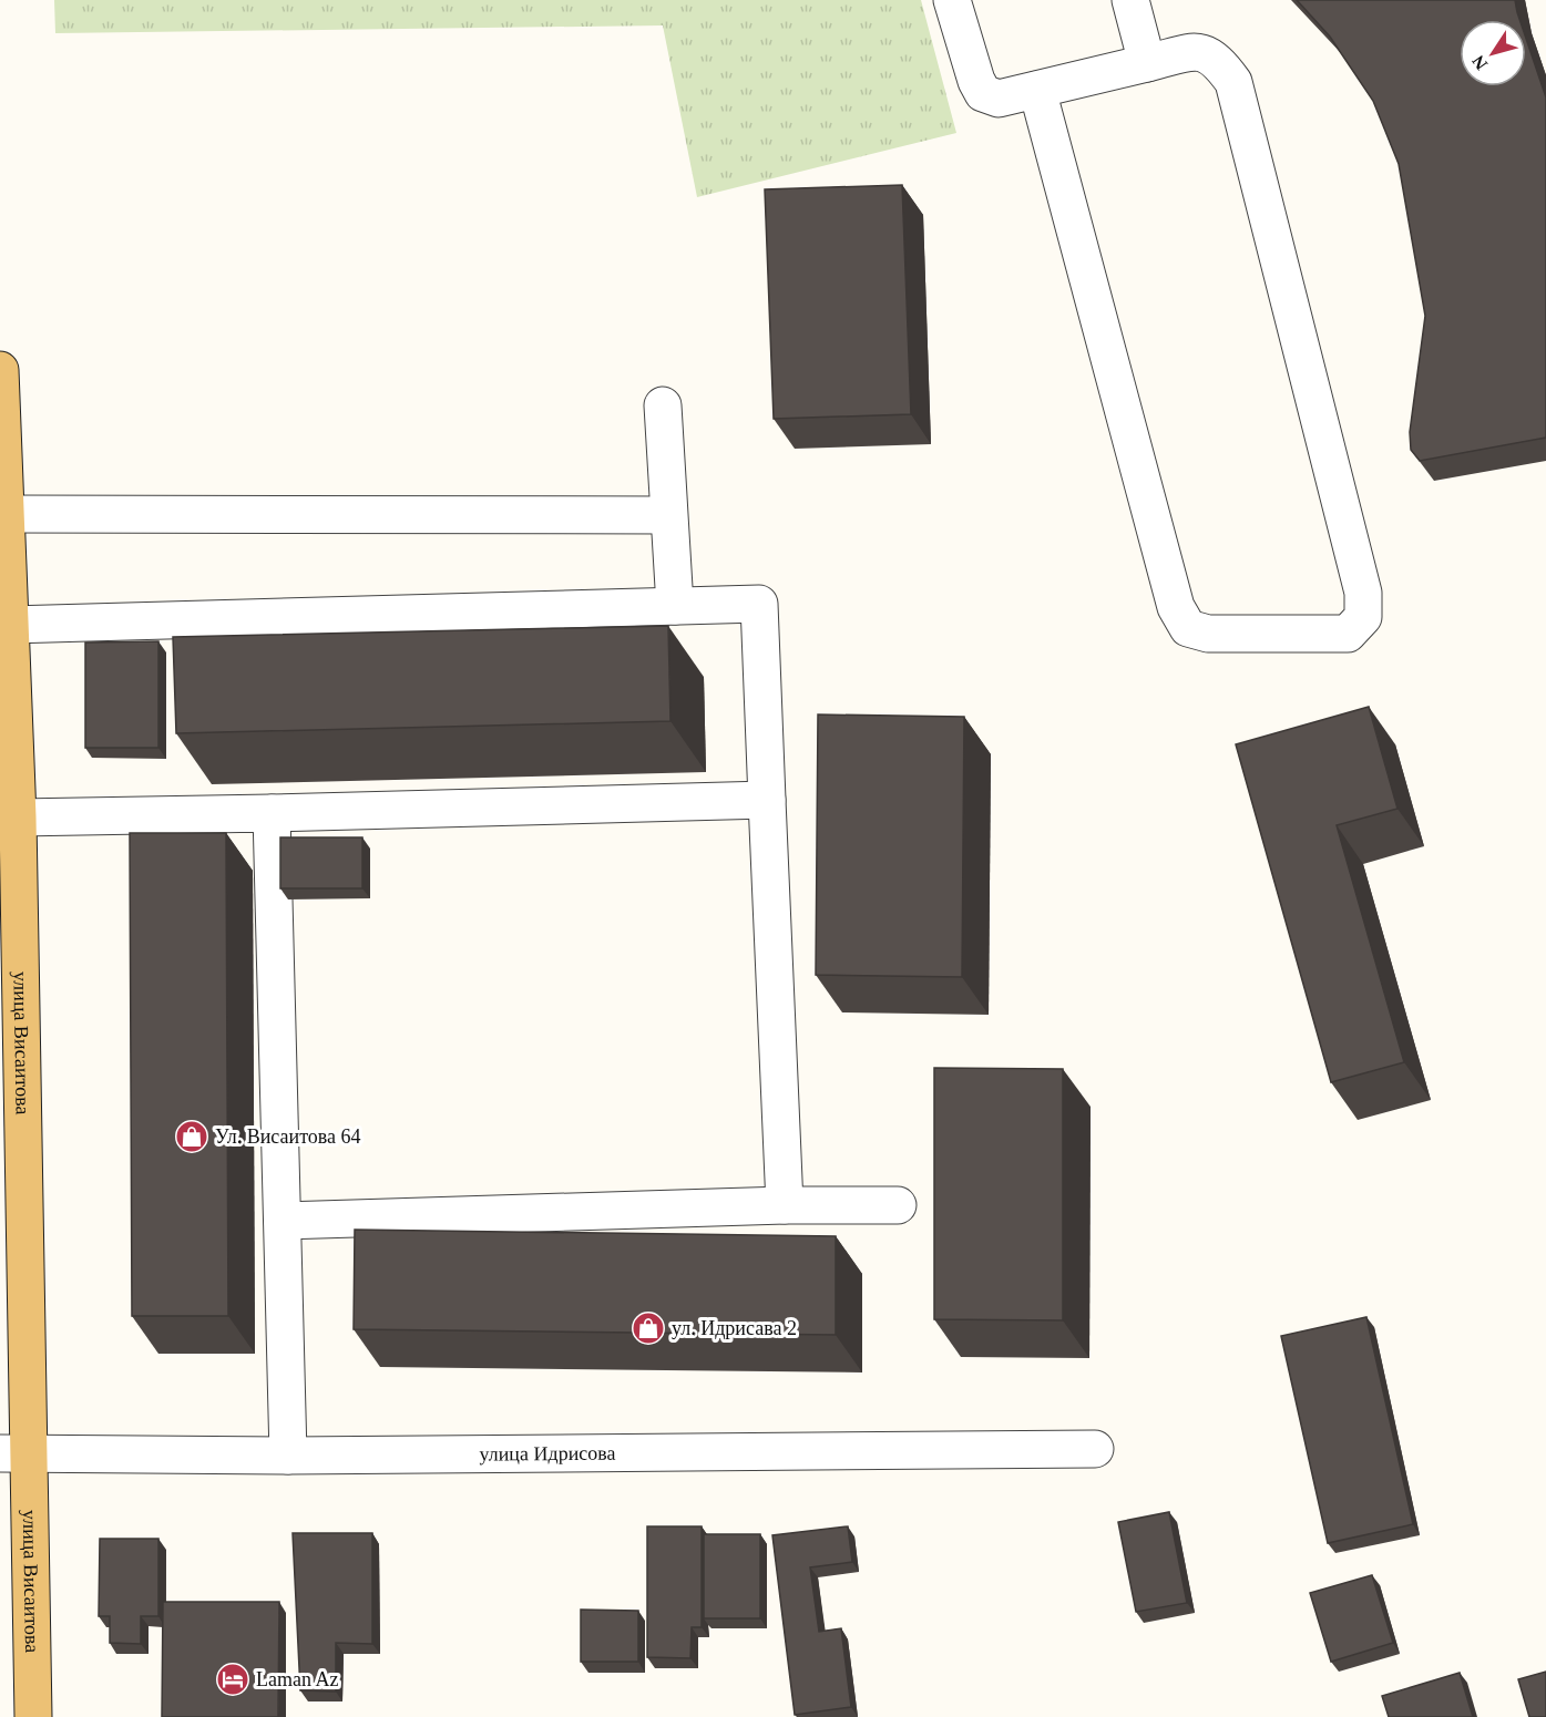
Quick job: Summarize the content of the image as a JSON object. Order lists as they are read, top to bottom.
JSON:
{
  "streets": {
    "main road": ["улица Висаитова"],
    "street": ["улица Идрисова"]
  },
  "crossings": [
    ["улица Висаитова", "улица Идрисова"]
  ],
  "places": {
    "shop": ["Ул. Висаитова 64", "ул. Идрисава 2"],
    "hotel": ["Laman Az"]
  },
  "north": "bottom left"
}
